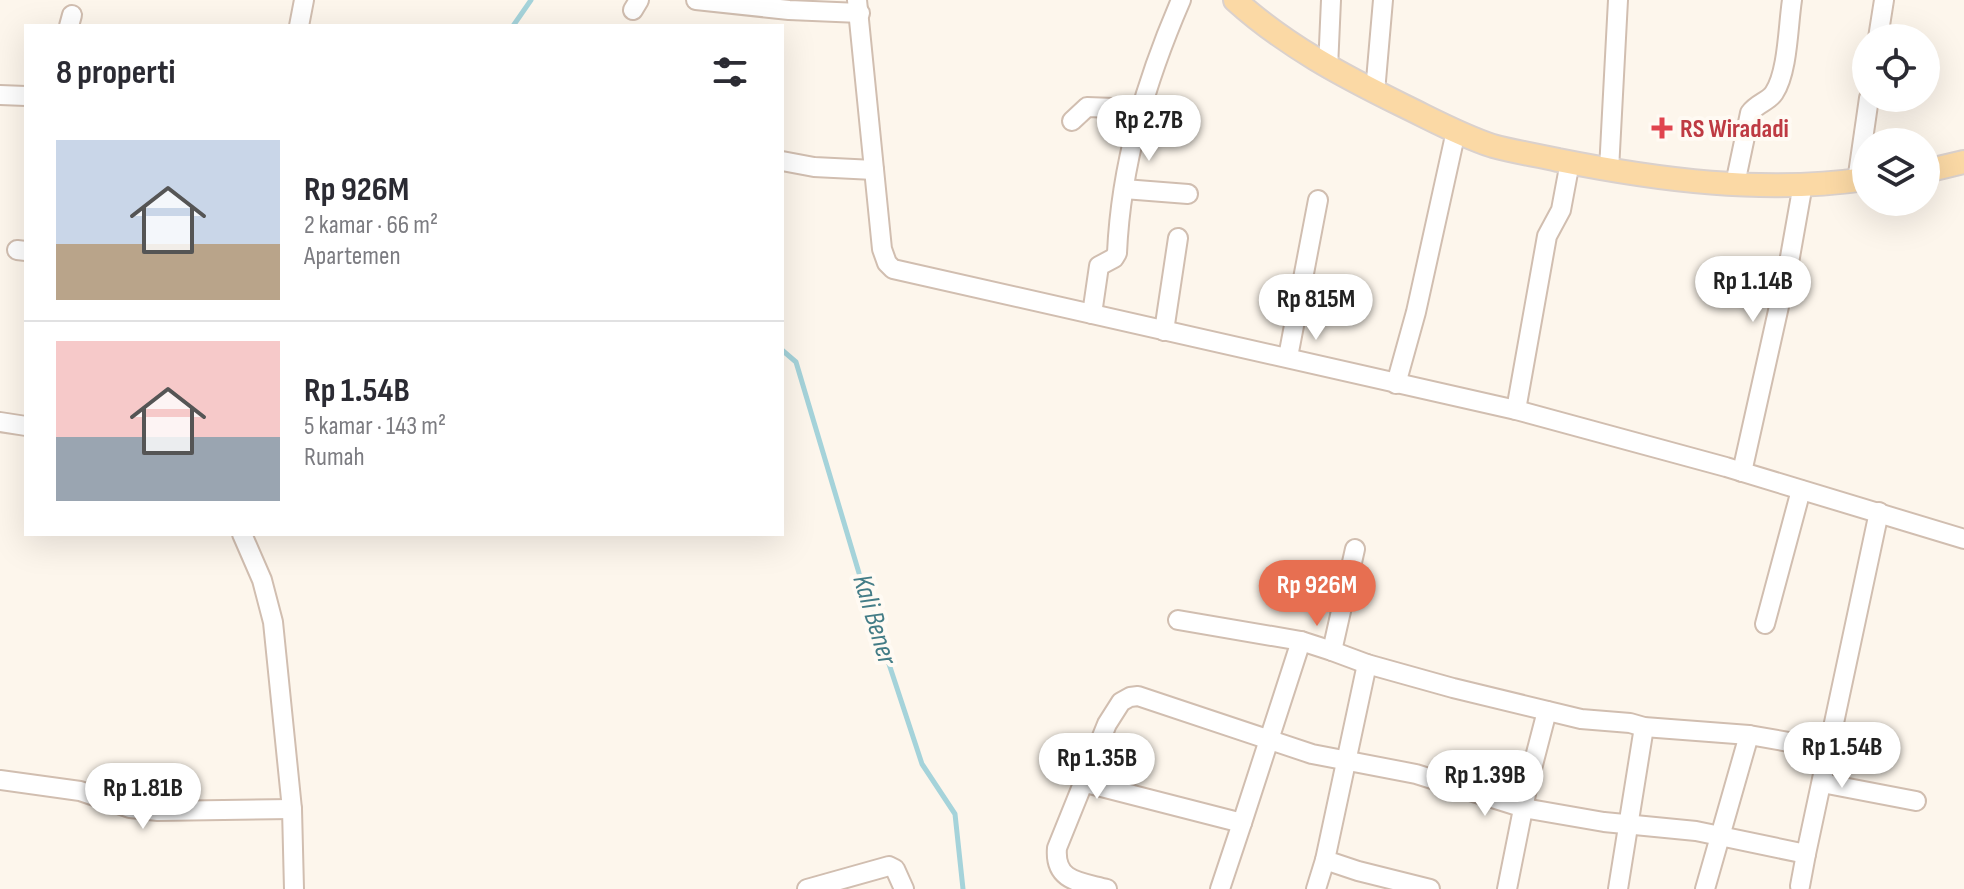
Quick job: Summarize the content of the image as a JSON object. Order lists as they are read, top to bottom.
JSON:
{
  "water": ["Kali Bener"],
  "places": {
    "health": ["RS Wiradadi"]
  },
  "page": {
    "heading": "8 properti",
    "price": [
      "Rp 2.7B",
      "Rp 1.14B",
      "Rp 815M",
      "Rp 926M",
      "Rp 1.54B",
      "Rp 1.35B",
      "Rp 1.39B",
      "Rp 1.81B"
    ],
    "list": [
      {
        "name": "Rp 926M",
        "note": "2 kamar · 66 m² · Apartemen"
      },
      {
        "name": "Rp 1.54B",
        "note": "5 kamar · 143 m² · Rumah"
      }
    ]
  }
}
